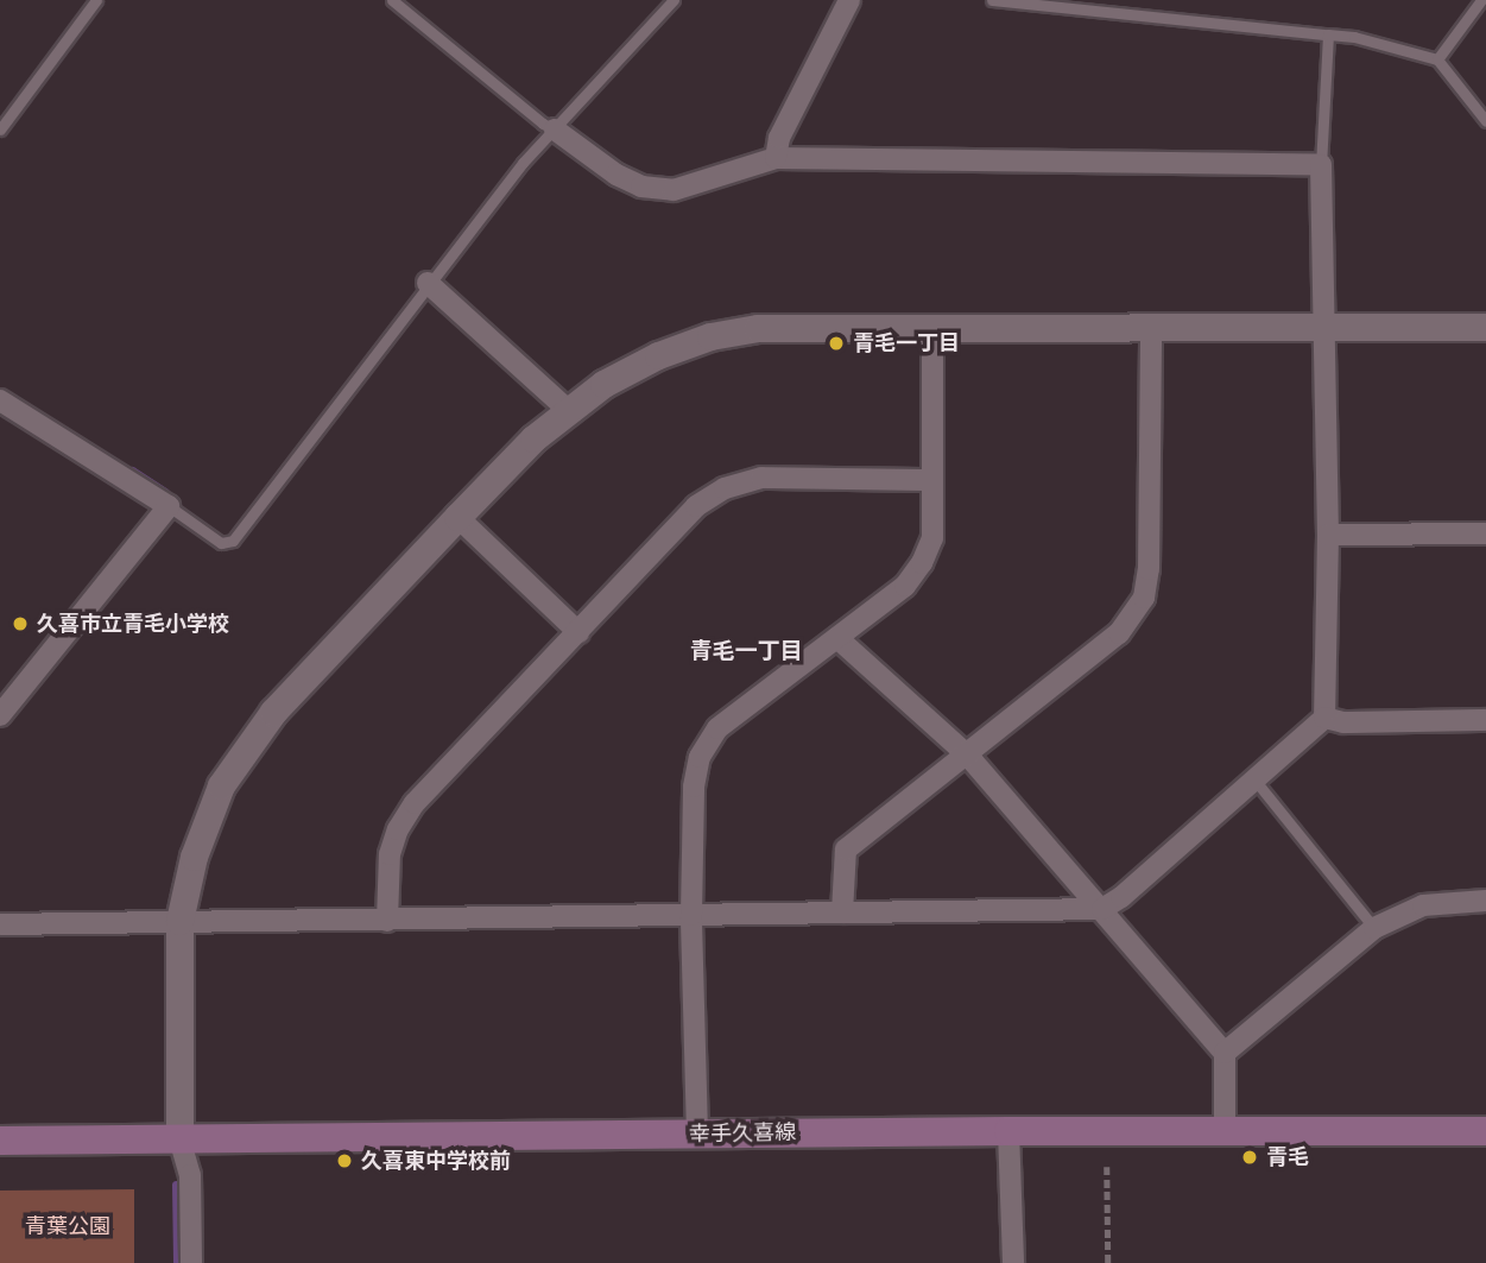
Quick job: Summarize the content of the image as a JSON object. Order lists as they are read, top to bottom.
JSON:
{
  "streets": {
    "main road": ["幸手久喜線"]
  },
  "districts": ["青毛一丁目"],
  "parks": ["青葉公園"],
  "places": [
    "青毛一丁目",
    "久喜市立青毛小学校",
    "青毛",
    "久喜東中学校前"
  ]
}
